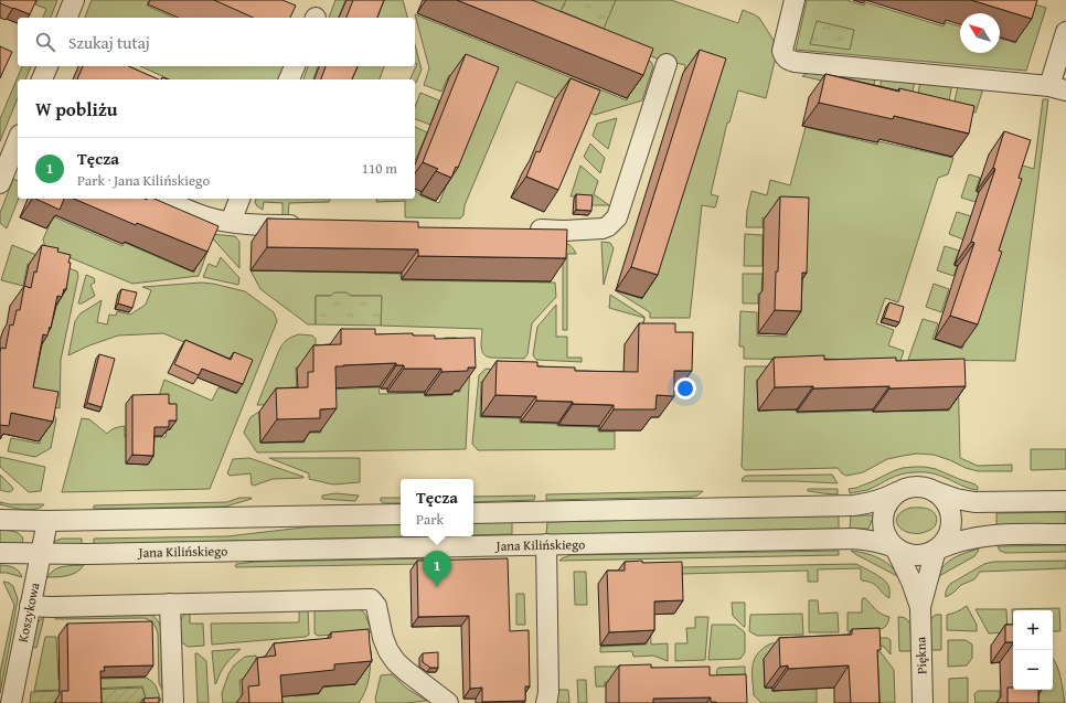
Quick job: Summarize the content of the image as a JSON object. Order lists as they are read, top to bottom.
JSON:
{
  "streets": {
    "street": ["Jana Kilińskiego", "Koszykowa", "Piękna"]
  },
  "crossings": [
    ["Jana Kilińskiego", "Koszykowa"],
    ["Jana Kilińskiego", "Piękna"]
  ],
  "north": "top left",
  "page": {
    "search": "Szukaj tutaj",
    "heading": "W pobliżu",
    "list": [
      {
        "mark": "1",
        "name": "Tęcza",
        "note": "Park · Jana Kilińskiego",
        "value": "110 m"
      }
    ],
    "popup": ["Tęcza", "Park"],
    "pins": "1",
    "map_buttons": ["+", "−"]
  }
}
